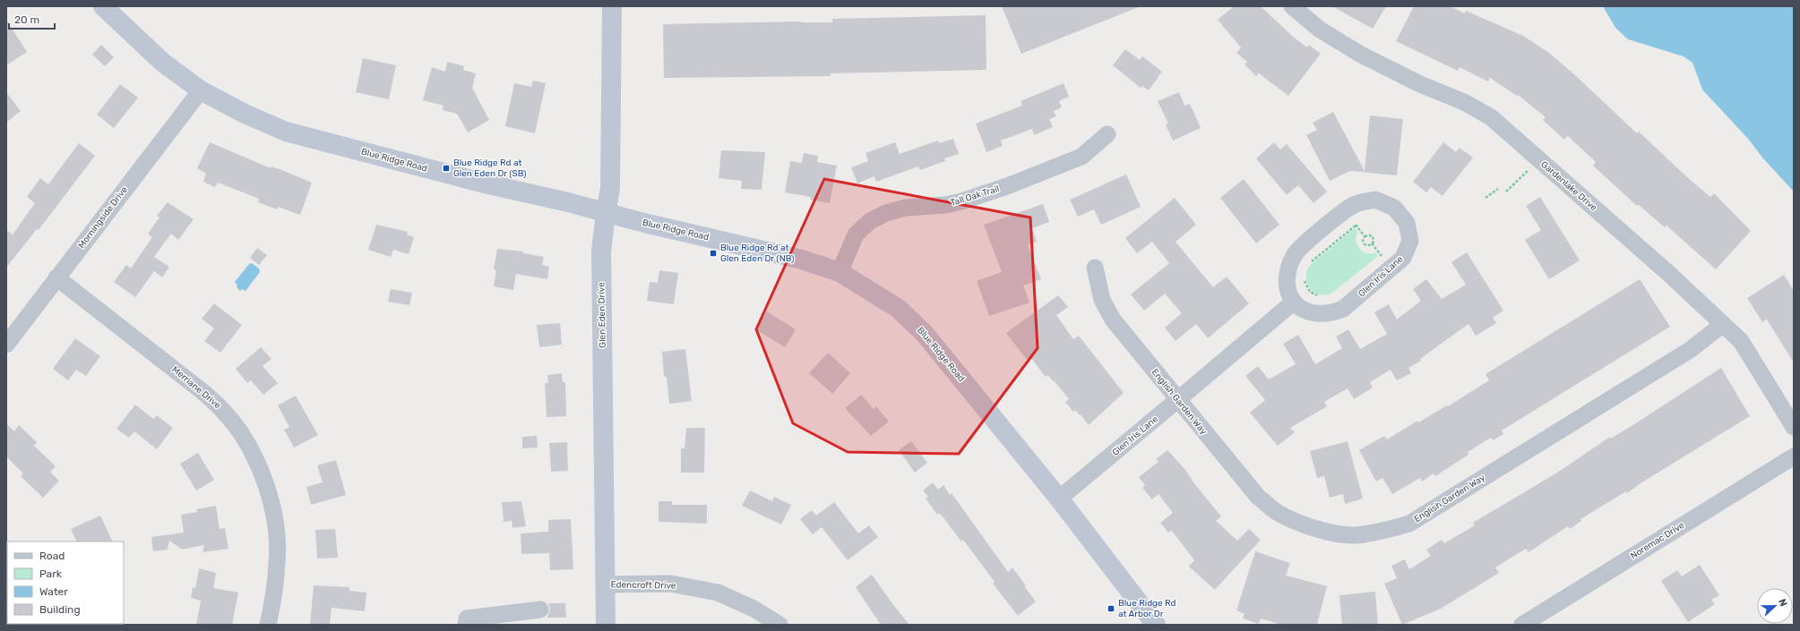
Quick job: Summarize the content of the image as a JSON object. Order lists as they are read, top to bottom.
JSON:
{
  "streets": {
    "main road": ["Blue Ridge Road", "Glen Eden Drive"],
    "street": [
      "Gardenlake Drive",
      "Tall Oak Trail",
      "Morningside Drive",
      "Glen Iris Lane",
      "Merriane Drive",
      "English Garden Way",
      "Noremac Drive",
      "Edencroft Drive"
    ]
  },
  "crossings": [
    ["Blue Ridge Road", "Tall Oak Trail"],
    ["Blue Ridge Road", "Morningside Drive"],
    ["Blue Ridge Road", "Glen Iris Lane"],
    ["Blue Ridge Road", "Glen Eden Drive"],
    ["Gardenlake Drive", "English Garden Way"],
    ["Morningside Drive", "Merriane Drive"],
    ["Glen Iris Lane", "English Garden Way"],
    ["Glen Eden Drive", "Edencroft Drive"]
  ],
  "places": {
    "transit": ["Blue Ridge Rd at Glen Eden Dr (SB)", "Blue Ridge Rd at Glen Eden Dr (NB)", "Blue Ridge Rd at Arbor Dr"]
  },
  "legend": [
    "Road",
    "Park",
    "Water",
    "Building"
  ],
  "scale_bar": "20 m",
  "north": "right"
}
